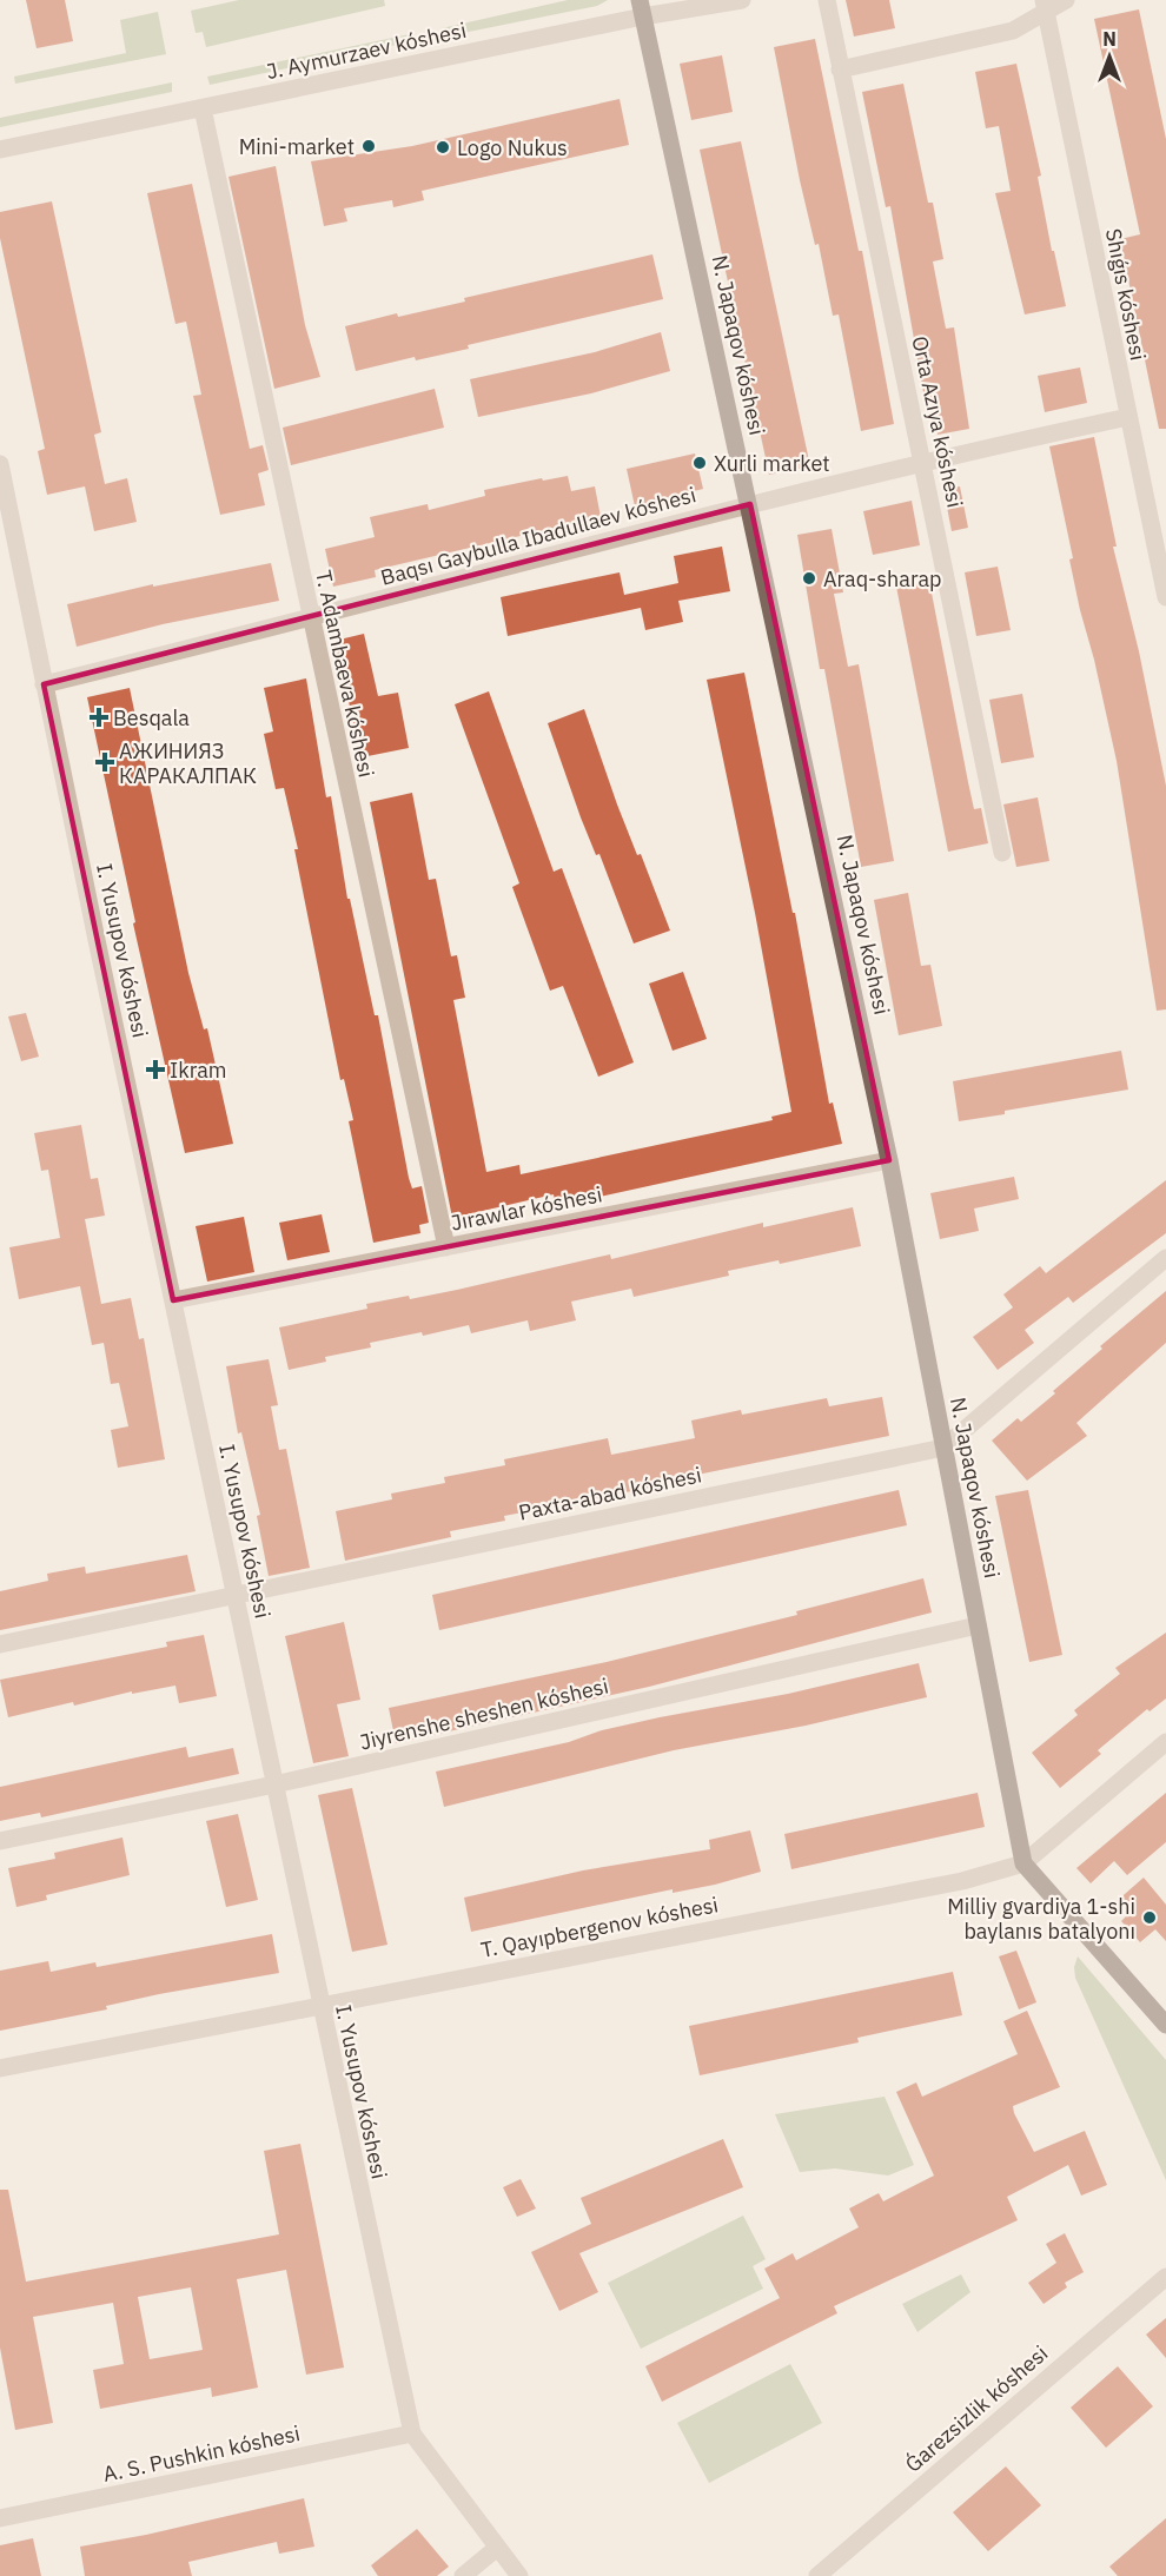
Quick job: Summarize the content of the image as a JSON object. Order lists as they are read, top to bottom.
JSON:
{
  "streets": {
    "main road": ["N. Japaqov kóshesi"],
    "street": [
      "J. Aymurzaev kóshesi",
      "Shıǵıs kóshesi",
      "Orta Azıya kóshesi",
      "Baqsı Gaybulla Ibadullaev kóshesi",
      "T. Adambaeva kóshesi",
      "I. Yusupov kóshesi",
      "Jırawlar kóshesi",
      "Paxta-abad kóshesi",
      "Jiyrenshe sheshen kóshesi",
      "T. Qayıpbergenov kóshesi",
      "Ǵarezsizlik kóshesi",
      "A. S. Pushkin kóshesi"
    ]
  },
  "crossings": [
    ["J. Aymurzaev kóshesi", "N. Japaqov kóshesi"],
    ["J. Aymurzaev kóshesi", "T. Adambaeva kóshesi"],
    ["Shıǵıs kóshesi", "Baqsı Gaybulla Ibadullaev kóshesi"],
    ["N. Japaqov kóshesi", "Baqsı Gaybulla Ibadullaev kóshesi"],
    ["N. Japaqov kóshesi", "Jırawlar kóshesi"],
    ["N. Japaqov kóshesi", "Paxta-abad kóshesi"],
    ["N. Japaqov kóshesi", "Jiyrenshe sheshen kóshesi"],
    ["N. Japaqov kóshesi", "T. Qayıpbergenov kóshesi"],
    ["Orta Azıya kóshesi", "Baqsı Gaybulla Ibadullaev kóshesi"],
    ["Baqsı Gaybulla Ibadullaev kóshesi", "T. Adambaeva kóshesi"],
    ["Baqsı Gaybulla Ibadullaev kóshesi", "I. Yusupov kóshesi"],
    ["T. Adambaeva kóshesi", "Jırawlar kóshesi"],
    ["I. Yusupov kóshesi", "Jırawlar kóshesi"],
    ["I. Yusupov kóshesi", "Paxta-abad kóshesi"],
    ["I. Yusupov kóshesi", "Jiyrenshe sheshen kóshesi"],
    ["I. Yusupov kóshesi", "T. Qayıpbergenov kóshesi"],
    ["I. Yusupov kóshesi", "A. S. Pushkin kóshesi"]
  ],
  "places": {
    "other": [
      "Mini-market",
      "Logo Nukus",
      "Xurli market",
      "Araq-sharap",
      "Milliy gvardiya 1-shi baylanıs batalyonı"
    ],
    "health": ["Besqala", "АЖИНИЯЗ КАРАКАЛПАК", "Ikram"]
  },
  "north": "top"
}
